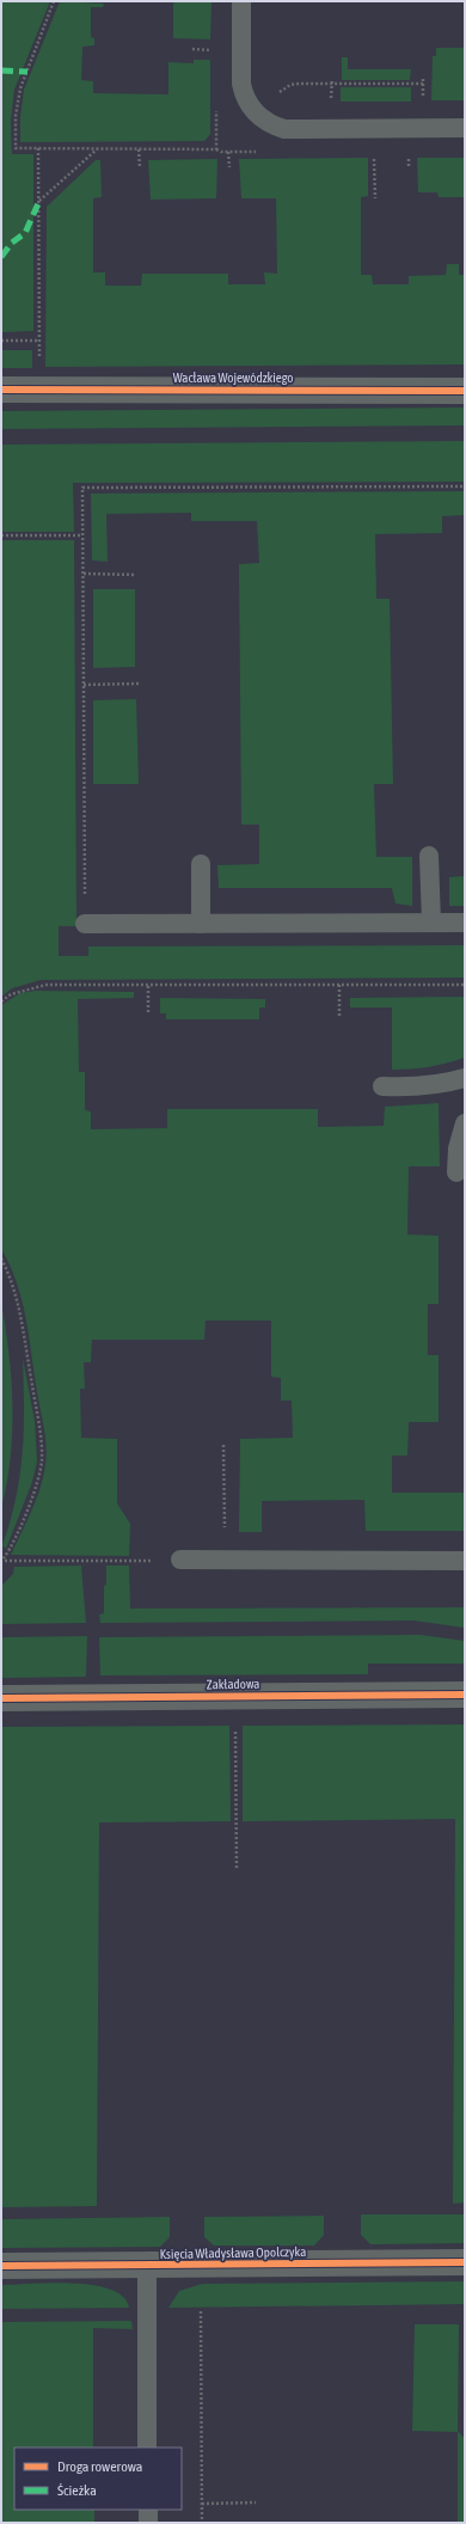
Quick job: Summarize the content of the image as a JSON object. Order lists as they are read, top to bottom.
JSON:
{
  "streets": {
    "street": ["Wacława Wojewódzkiego", "Zakładowa", "Księcia Władysława Opolczyka"]
  },
  "legend": ["Droga rowerowa", "Ścieżka"]
}
